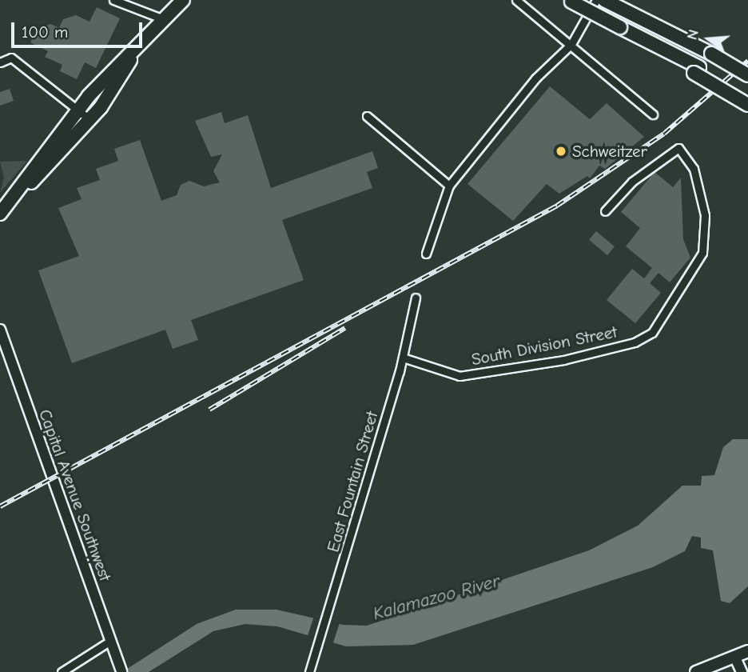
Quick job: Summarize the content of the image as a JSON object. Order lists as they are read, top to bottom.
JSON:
{
  "streets": {
    "street": ["South Division Street", "East Fountain Street", "Capital Avenue Southwest"]
  },
  "crossings": [
    ["South Division Street", "East Fountain Street"]
  ],
  "water": ["Kalamazoo River"],
  "places": ["Schweitzer"],
  "scale_bar": "100 m",
  "north": "left"
}
